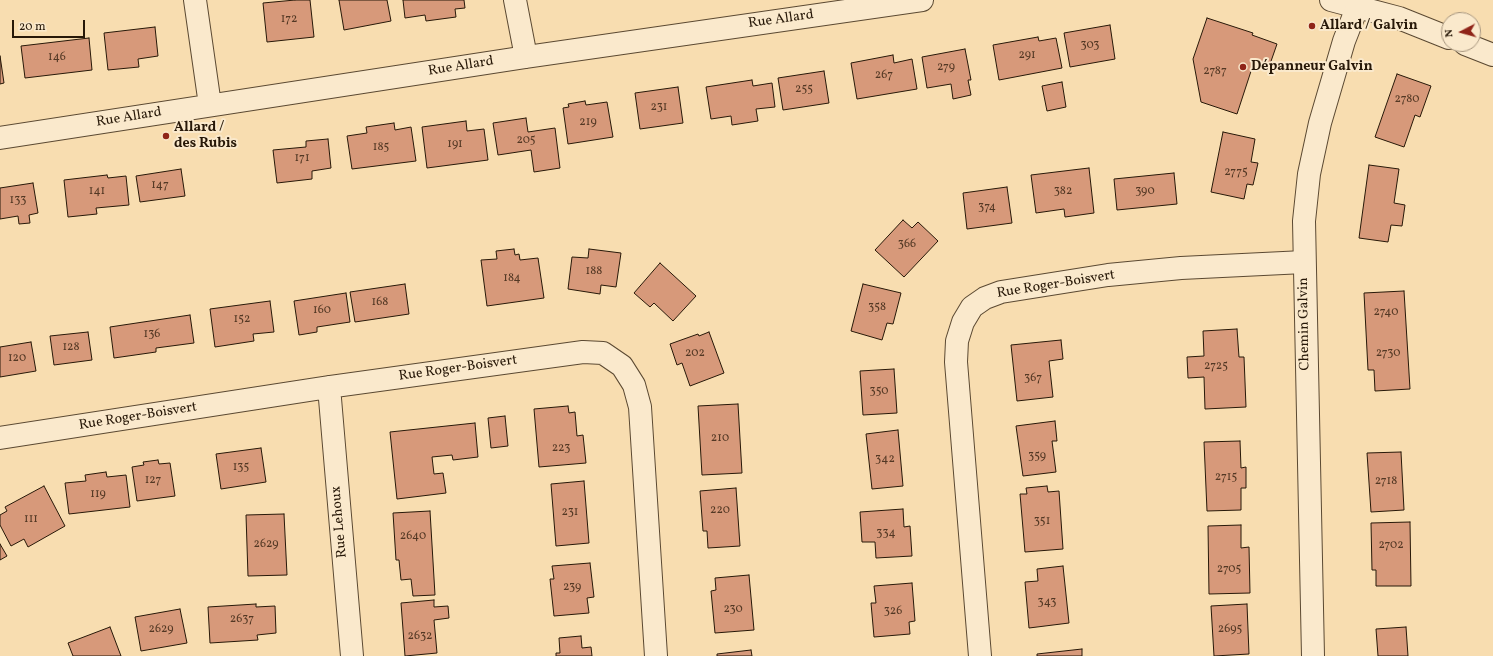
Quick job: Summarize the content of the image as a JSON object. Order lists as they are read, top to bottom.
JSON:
{
  "streets": {
    "street": [
      "Rue Allard",
      "Rue Roger-Boisvert",
      "Chemin Galvin",
      "Rue Lehoux"
    ]
  },
  "crossings": [
    ["Rue Roger-Boisvert", "Chemin Galvin"],
    ["Rue Roger-Boisvert", "Rue Lehoux"]
  ],
  "places": ["Allard / Galvin", "Dépanneur Galvin", "Allard / des Rubis"],
  "house_numbers": [
    "172",
    "303",
    "291",
    "146",
    "279",
    "2787",
    "267",
    "255",
    "2780",
    "231",
    "219",
    "205",
    "191",
    "185",
    "171",
    "2775",
    "147",
    "141",
    "382",
    "390",
    "133",
    "374",
    "366",
    "188",
    "184",
    "168",
    "358",
    "160",
    "2740",
    "152",
    "136",
    "128",
    "202",
    "2730",
    "120",
    "2725",
    "367",
    "350",
    "210",
    "223",
    "359",
    "342",
    "135",
    "2715",
    "127",
    "2718",
    "119",
    "220",
    "231",
    "111",
    "351",
    "334",
    "2640",
    "2629",
    "2702",
    "2705",
    "239",
    "343",
    "230",
    "326",
    "2637",
    "2629",
    "2695",
    "2632"
  ],
  "scale_bar": "20 m",
  "north": "left"
}
